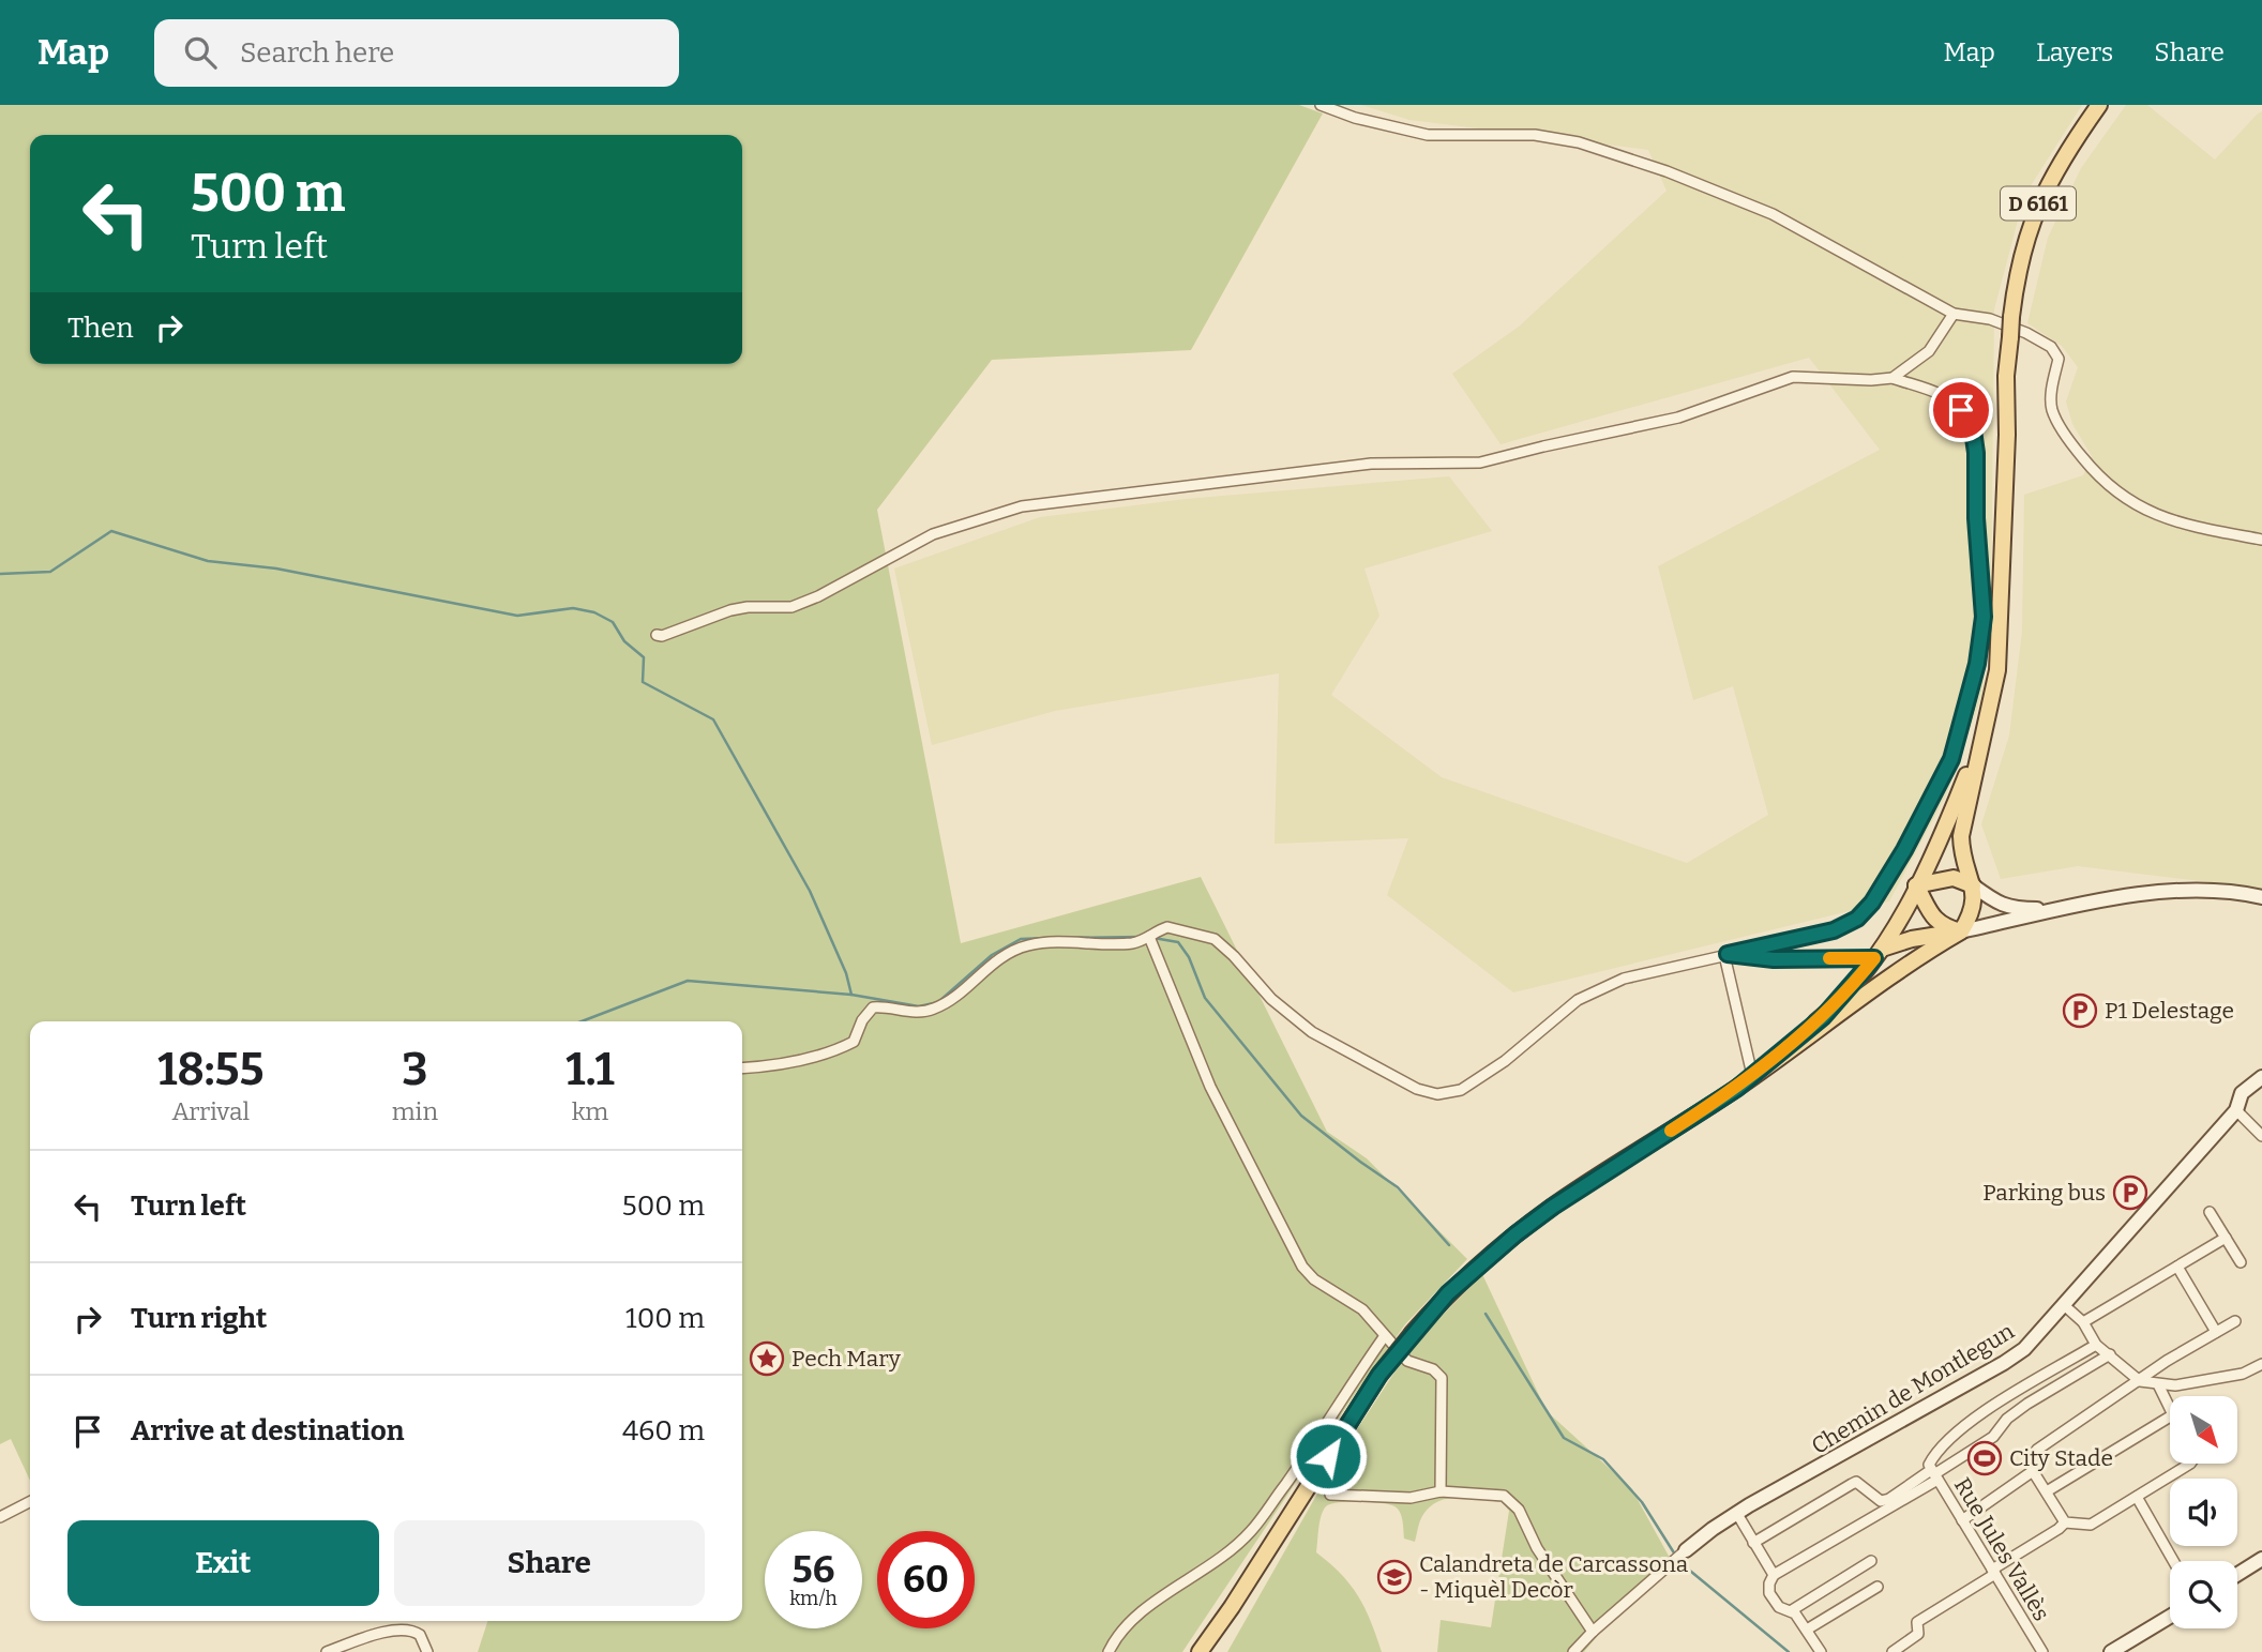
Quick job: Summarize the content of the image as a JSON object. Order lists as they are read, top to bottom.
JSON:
{
  "streets": {
    "main road": ["D 6161"],
    "street": ["Chemin de Montlegun", "Rue Jules Vallès"]
  },
  "places": {
    "parking": ["P1 Delestage", "Parking bus"],
    "place": ["Pech Mary"],
    "sports": ["City Stade"],
    "school or university": ["Calandreta de Carcassona - Miquèl Decòr"]
  },
  "north": "bottom right",
  "page": {
    "header": "Map",
    "search": "Search here",
    "nav": ["Map", "Layers", "Share"],
    "turn": ["500 m", "Turn left"],
    "then": "Then",
    "eta": [
      "18:55",
      "Arrival",
      "3",
      "min",
      "1.1",
      "km"
    ],
    "list": [
      {
        "name": "Turn left",
        "value": "500 m"
      },
      {
        "name": "Turn right",
        "value": "100 m"
      },
      {
        "name": "Arrive at destination",
        "value": "460 m"
      }
    ],
    "buttons": ["Exit", "Share"],
    "speed": "56 km/h",
    "limit": "60"
  }
}
